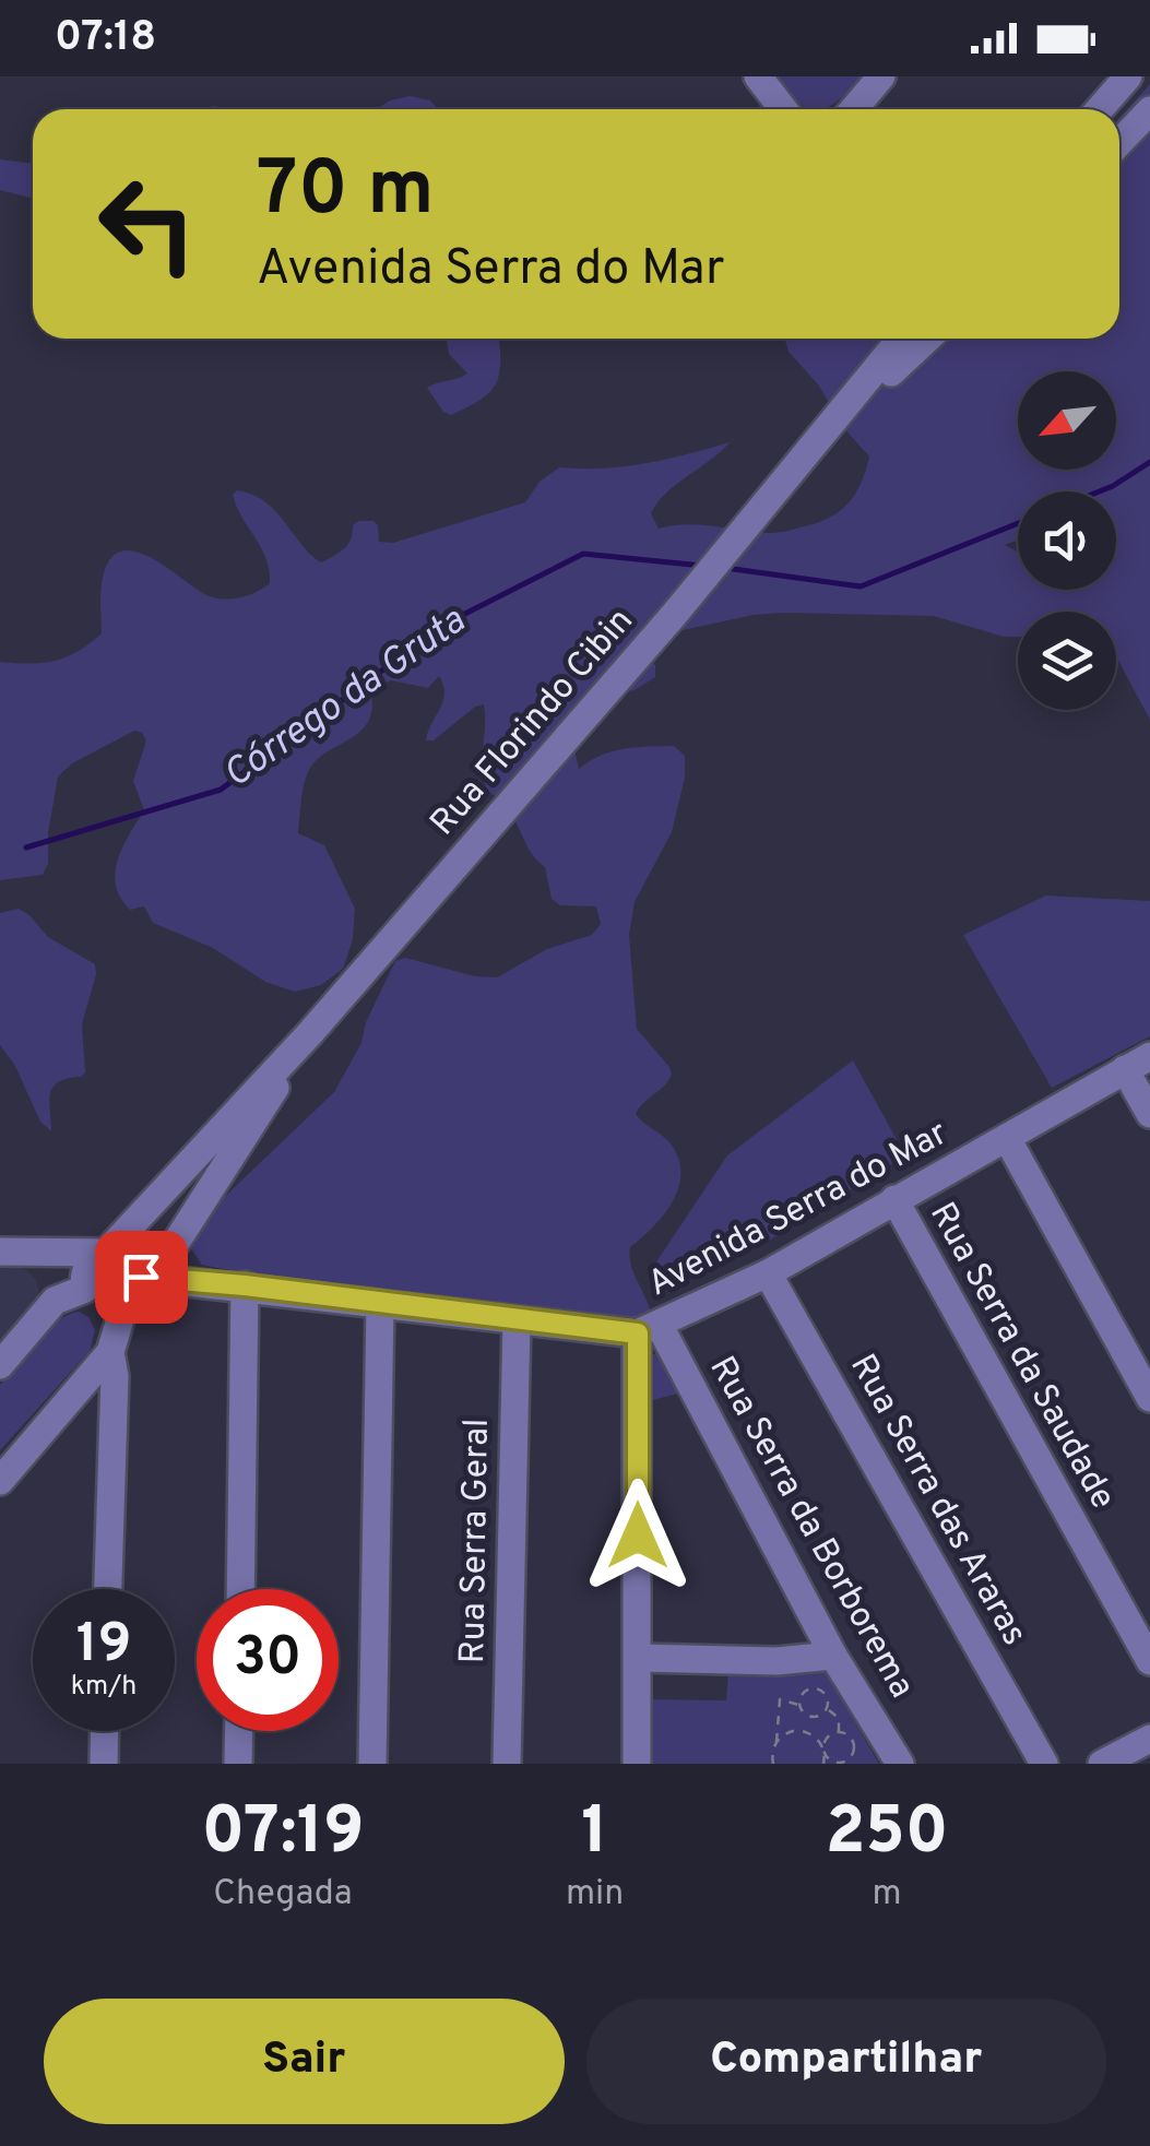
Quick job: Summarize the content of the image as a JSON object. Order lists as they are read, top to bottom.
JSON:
{
  "streets": {
    "street": [
      "Rua Florindo Cibin",
      "Avenida Serra do Mar",
      "Rua Serra da Saudade",
      "Rua Serra das Araras",
      "Rua Serra da Borborema",
      "Rua Serra Geral"
    ]
  },
  "crossings": [
    ["Rua Florindo Cibin", "Avenida Serra do Mar"],
    ["Avenida Serra do Mar", "Rua Serra da Saudade"],
    ["Avenida Serra do Mar", "Rua Serra das Araras"],
    ["Avenida Serra do Mar", "Rua Serra da Borborema"],
    ["Avenida Serra do Mar", "Rua Serra Geral"]
  ],
  "water": ["Córrego da Gruta"],
  "north": "bottom left",
  "page": {
    "status": "07:18",
    "turn": ["70 m", "Avenida Serra do Mar"],
    "speed": "19 km/h",
    "limit": "30",
    "eta": [
      "07:19",
      "Chegada",
      "1",
      "min",
      "250",
      "m"
    ],
    "buttons": ["Sair", "Compartilhar"]
  }
}
